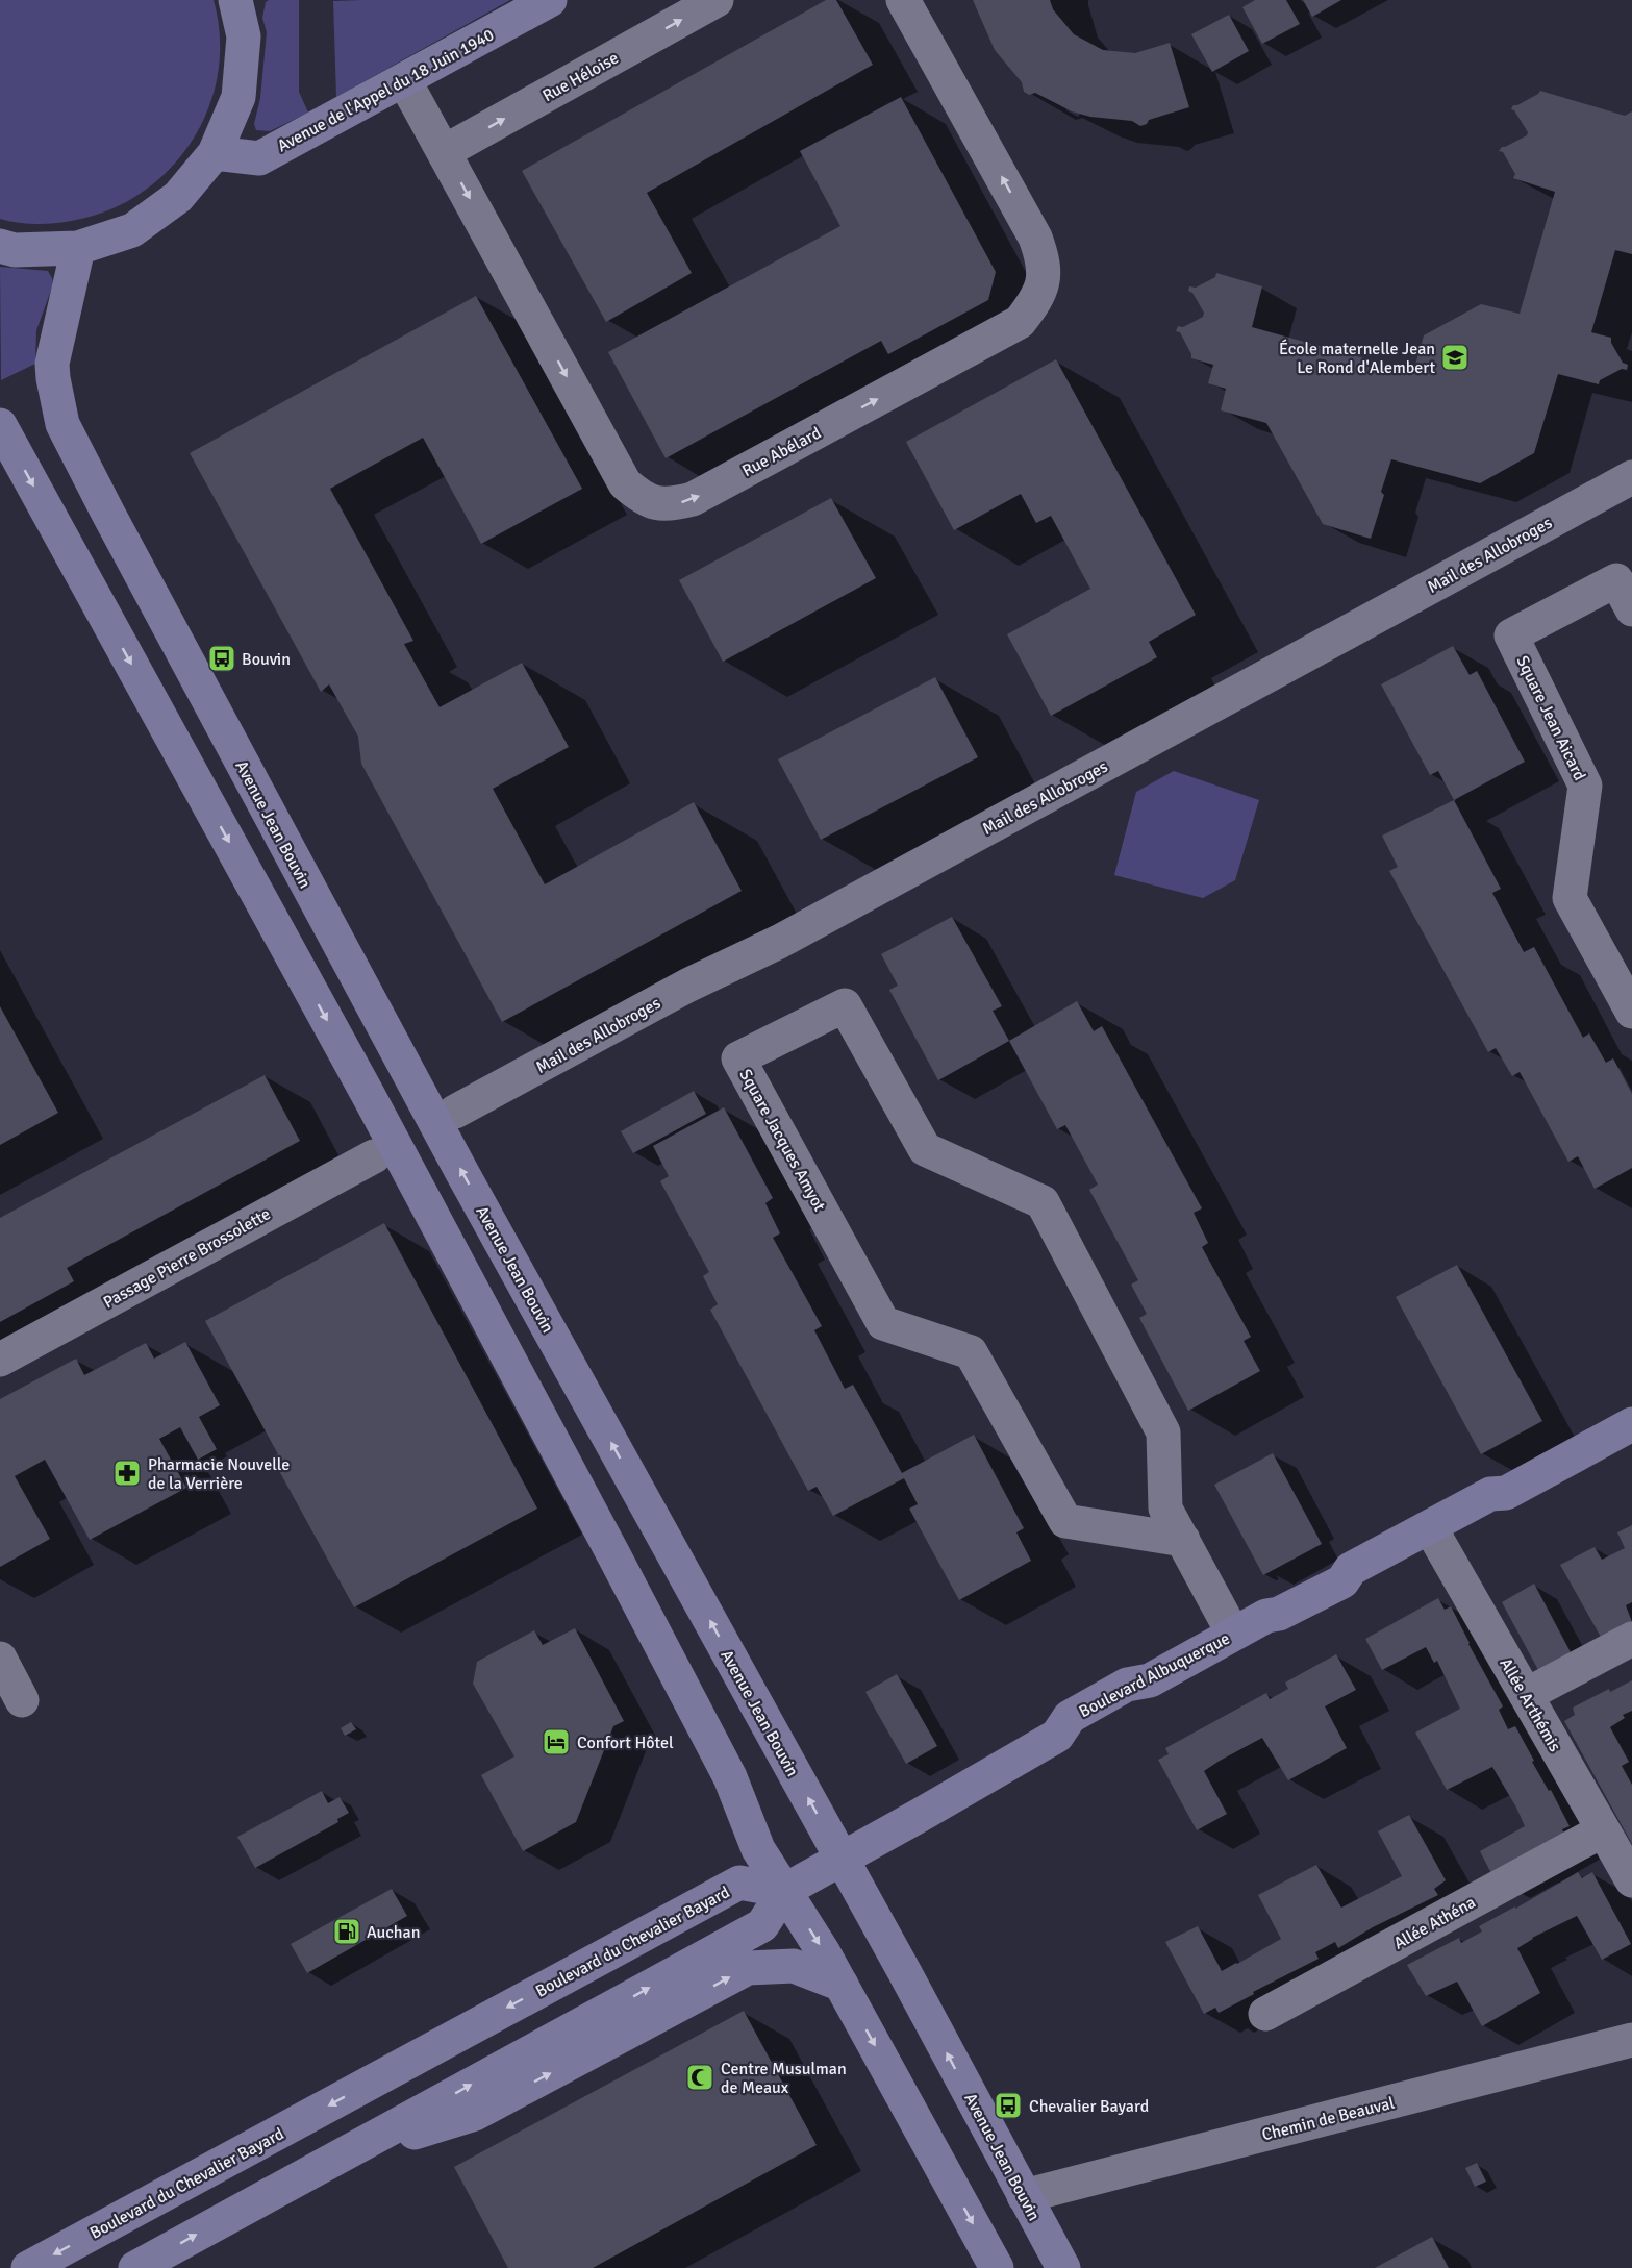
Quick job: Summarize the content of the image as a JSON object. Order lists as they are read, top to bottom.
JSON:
{
  "streets": {
    "street": [
      "Rue Héloise",
      "Avenue de l'Appel du 18 Juin 1940",
      "Rue Abélard",
      "Mail des Allobroges",
      "Square Jean Aicard",
      "Avenue Jean Bouvin",
      "Square Jacques Amyot",
      "Passage Pierre Brossolette",
      "Boulevard Albuquerque",
      "Allée Arthémis",
      "Allée Athéna",
      "Boulevard du Chevalier Bayard",
      "Chemin de Beauval"
    ]
  },
  "crossings": [
    ["Rue Héloise", "Rue Abélard"],
    ["Avenue de l'Appel du 18 Juin 1940", "Rue Abélard"],
    ["Avenue Jean Bouvin", "Boulevard Albuquerque"],
    ["Avenue Jean Bouvin", "Chemin de Beauval"],
    ["Square Jacques Amyot", "Boulevard Albuquerque"],
    ["Boulevard Albuquerque", "Allée Arthémis"],
    ["Boulevard Albuquerque", "Boulevard du Chevalier Bayard"],
    ["Allée Arthémis", "Allée Athéna"]
  ],
  "one_way": ["Rue Héloise"],
  "places": {
    "school or university": ["École maternelle Jean Le Rond d'Alembert"],
    "bus stop": ["Bouvin", "Chevalier Bayard"],
    "pharmacy": ["Pharmacie Nouvelle de la Verrière"],
    "hotel": ["Confort Hôtel"],
    "fuel station": ["Auchan"],
    "mosque": ["Centre Musulman de Meaux"]
  }
}
